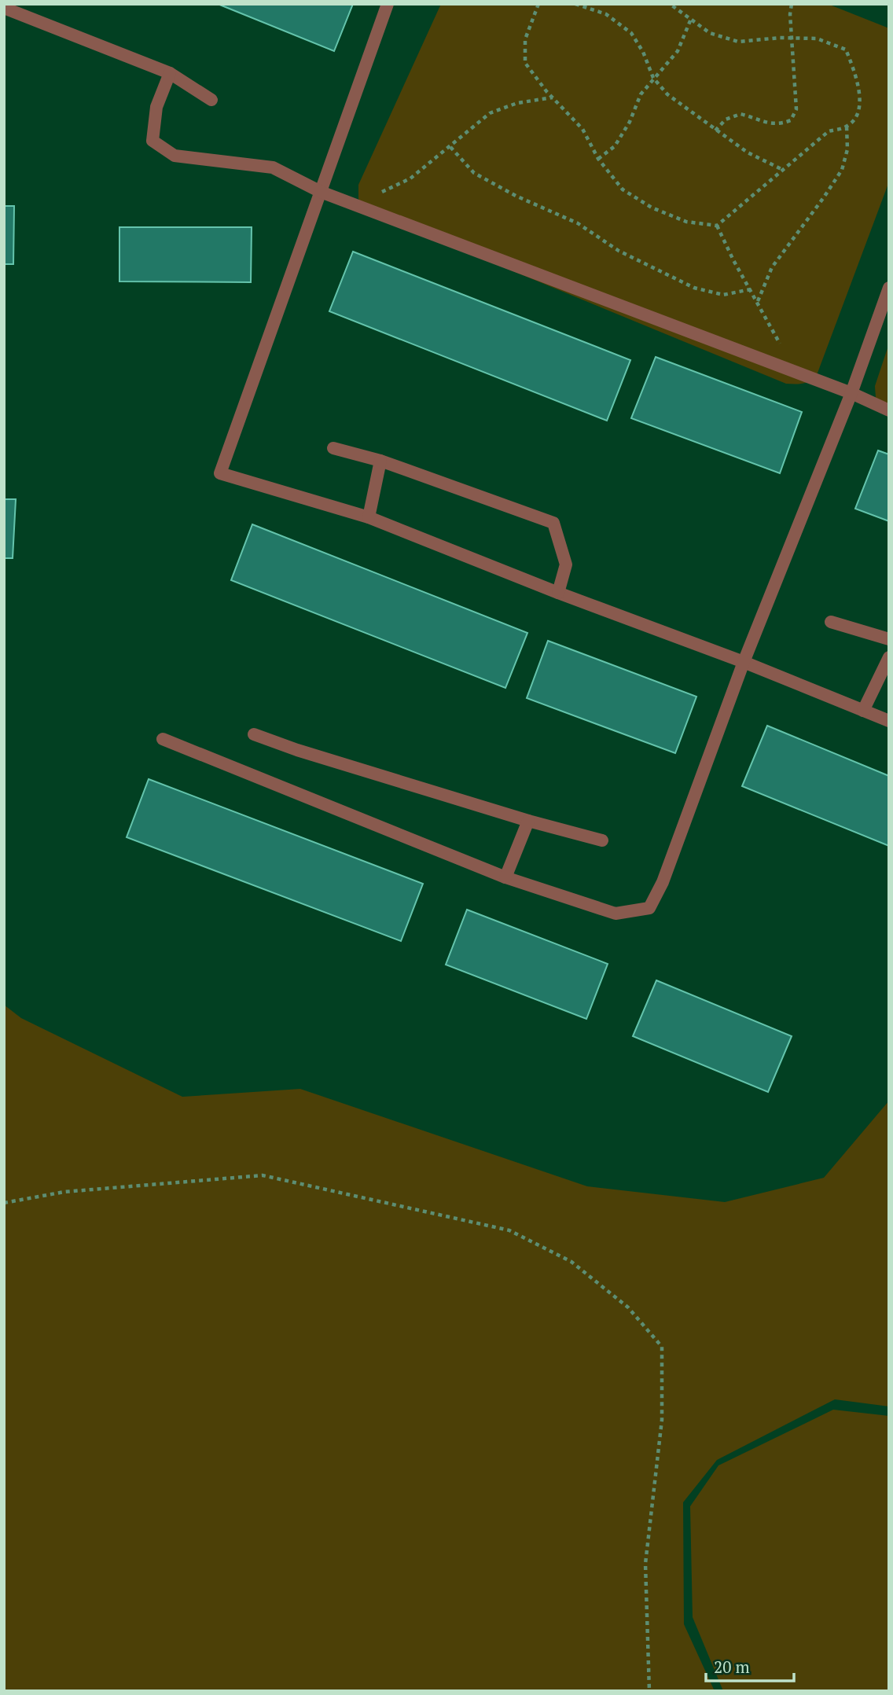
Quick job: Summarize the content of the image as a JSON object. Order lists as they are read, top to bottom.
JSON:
{
  "scale_bar": "20 m"
}
